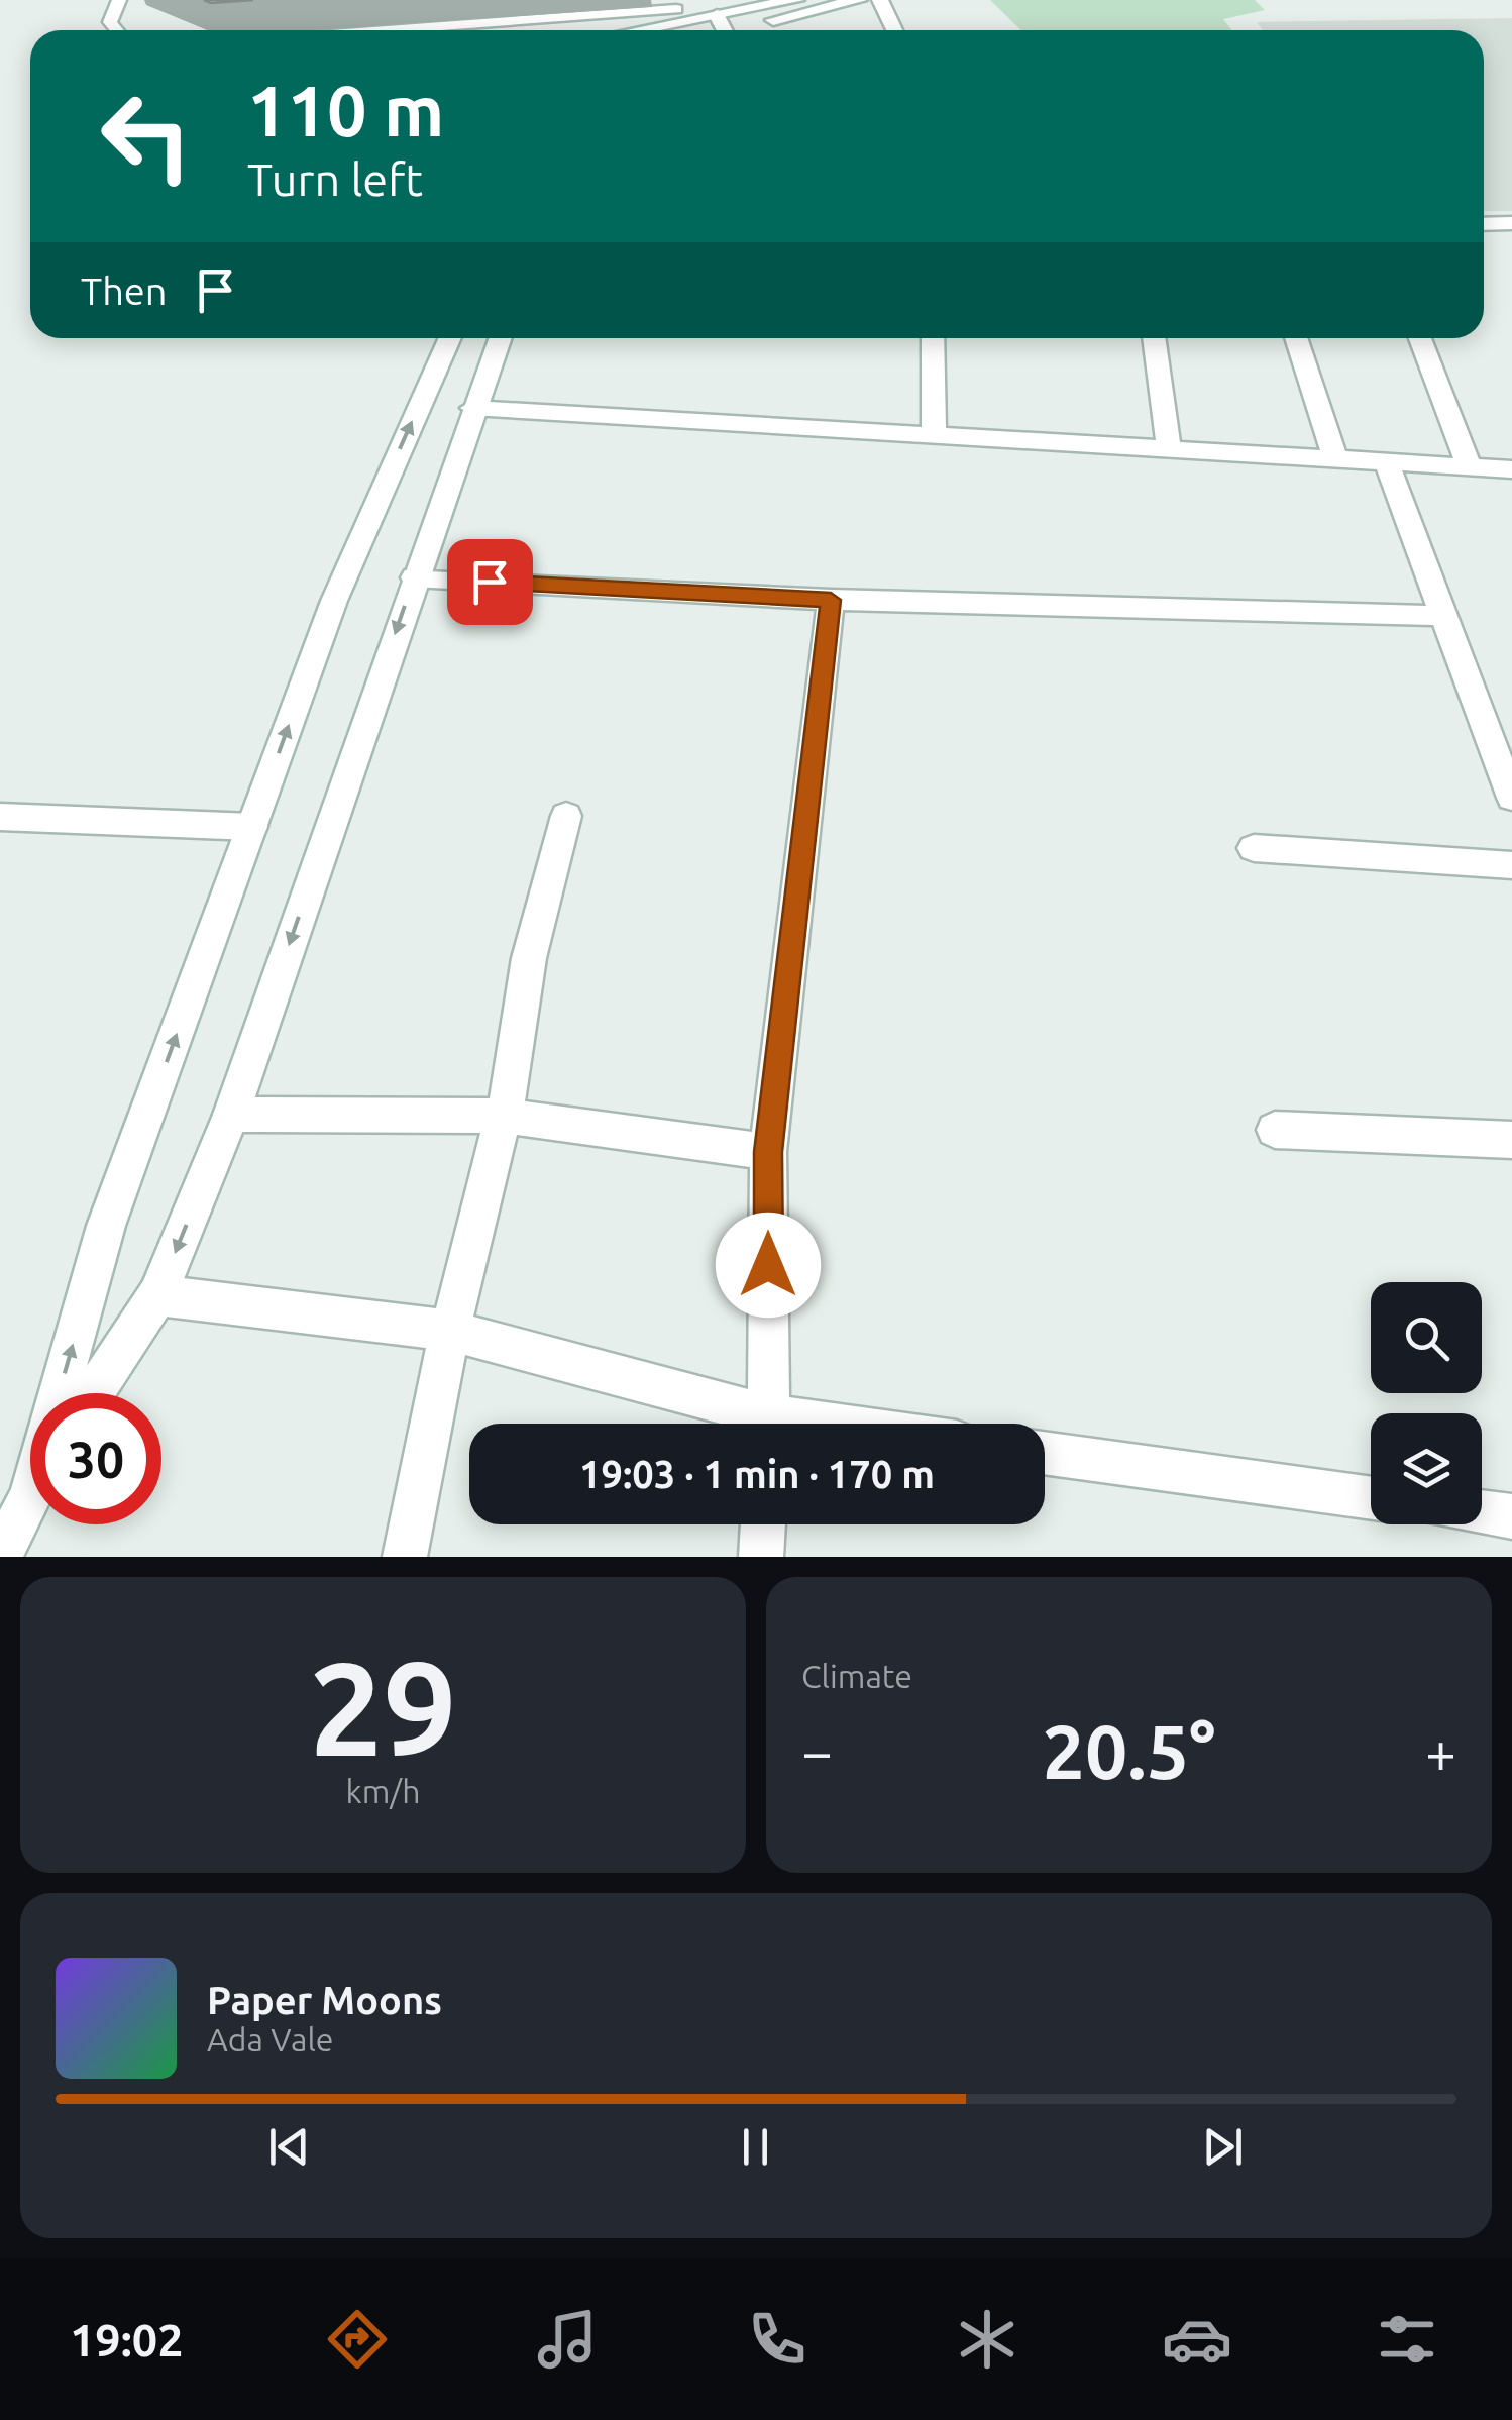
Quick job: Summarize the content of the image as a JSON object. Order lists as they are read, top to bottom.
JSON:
{
  "page": {
    "turn": ["110 m", "Turn left"],
    "then": "Then",
    "limit": "30",
    "trip": "19:03 · 1 min · 170 m",
    "tile": [
      ["29", "km/h"],
      "Climate"
    ],
    "heat": ["−", "20.5°", "+"],
    "song": ["Paper Moons", "Ada Vale"],
    "tabs": "19:02"
  }
}
